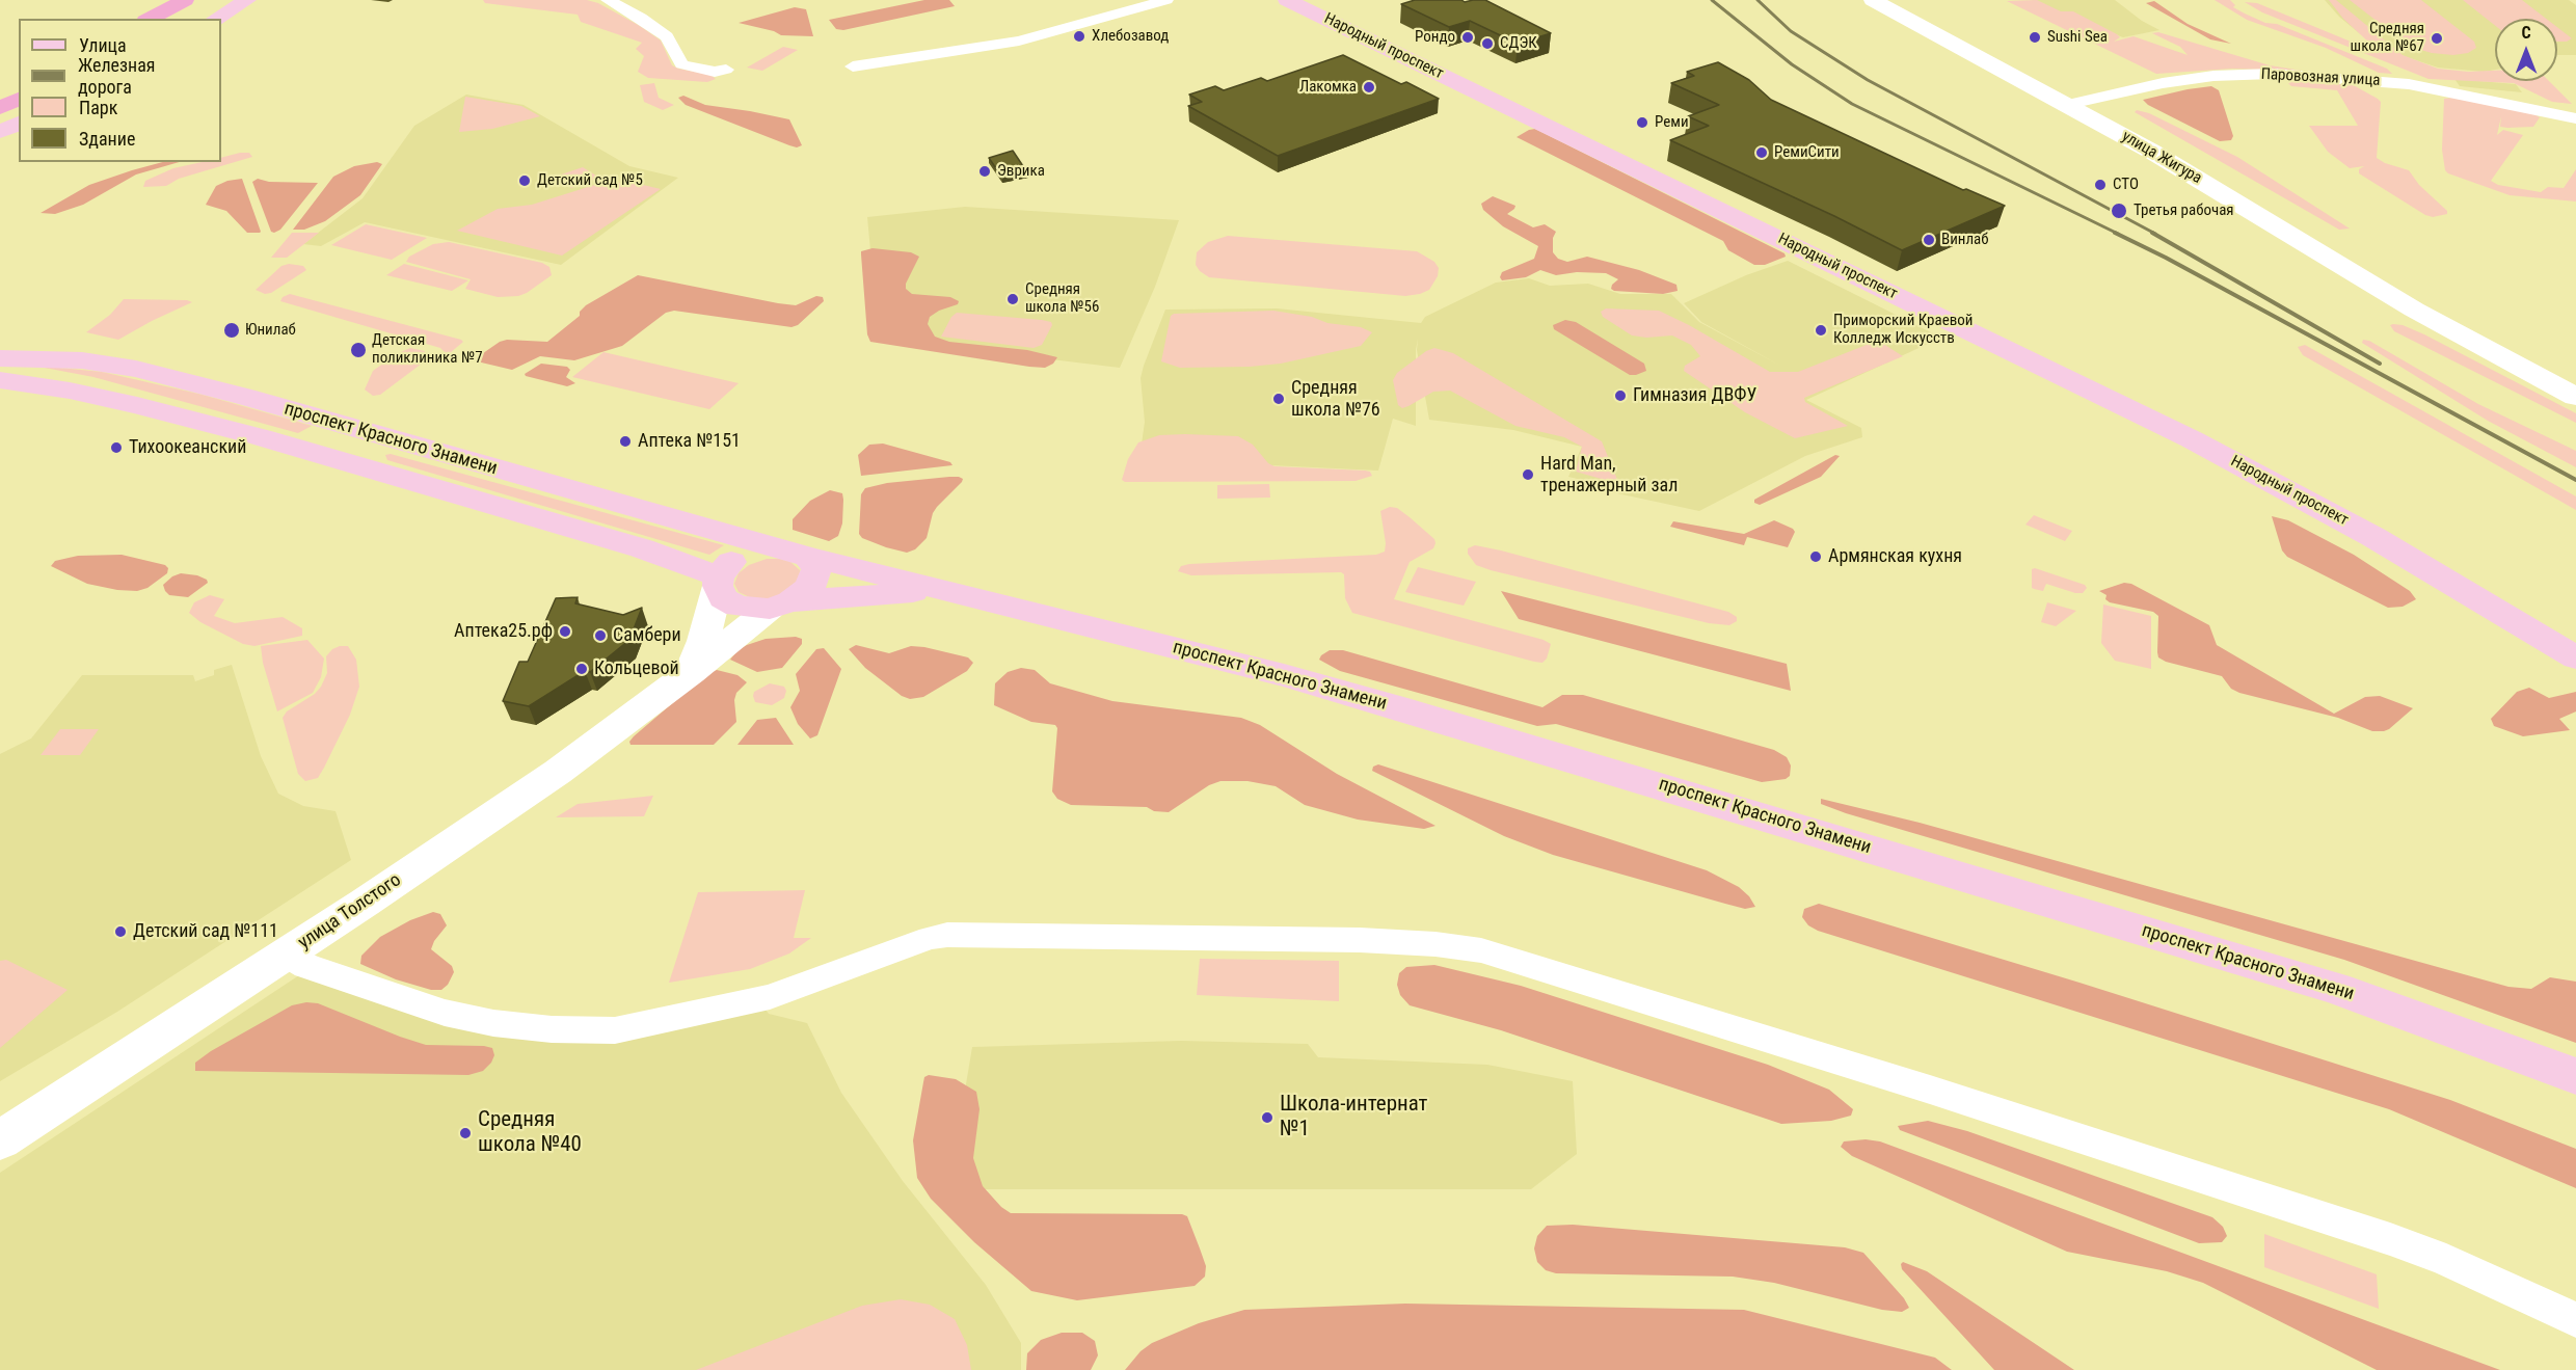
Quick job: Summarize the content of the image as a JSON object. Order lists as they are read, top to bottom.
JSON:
{
  "streets": {
    "main road": [
      "Народный проспект",
      "улица Жигура",
      "проспект Красного Знамени",
      "улица Толстого"
    ],
    "street": ["Паровозная улица"]
  },
  "crossings": [
    ["Паровозная улица", "улица Жигура"],
    ["проспект Красного Знамени", "улица Толстого"]
  ],
  "places": [
    "Хлебозавод",
    "Рондо",
    "Sushi Sea",
    "Средняя школа №67",
    "СДЭК",
    "Лакомка",
    "Реми",
    "РемиСити",
    "Эврика",
    "Детский сад №5",
    "СТО",
    "Третья рабочая",
    "Винлаб",
    "Средняя школа №56",
    "Юнилаб",
    "Приморский Краевой Колледж Искусств",
    "Детская поликлиника №7",
    "Гимназия ДВФУ",
    "Средняя школа №76",
    "Аптека №151",
    "Тихоокеанский",
    "Hard Man, тренажерный зал",
    "Армянская кухня",
    "Аптека25.рф",
    "Самбери",
    "Кольцевой",
    "Детский сад №111",
    "Школа-интернат №1",
    "Средняя школа №40"
  ],
  "legend": [
    "Улица",
    "Железная дорога",
    "Парк",
    "Здание"
  ],
  "north": "top"
}
